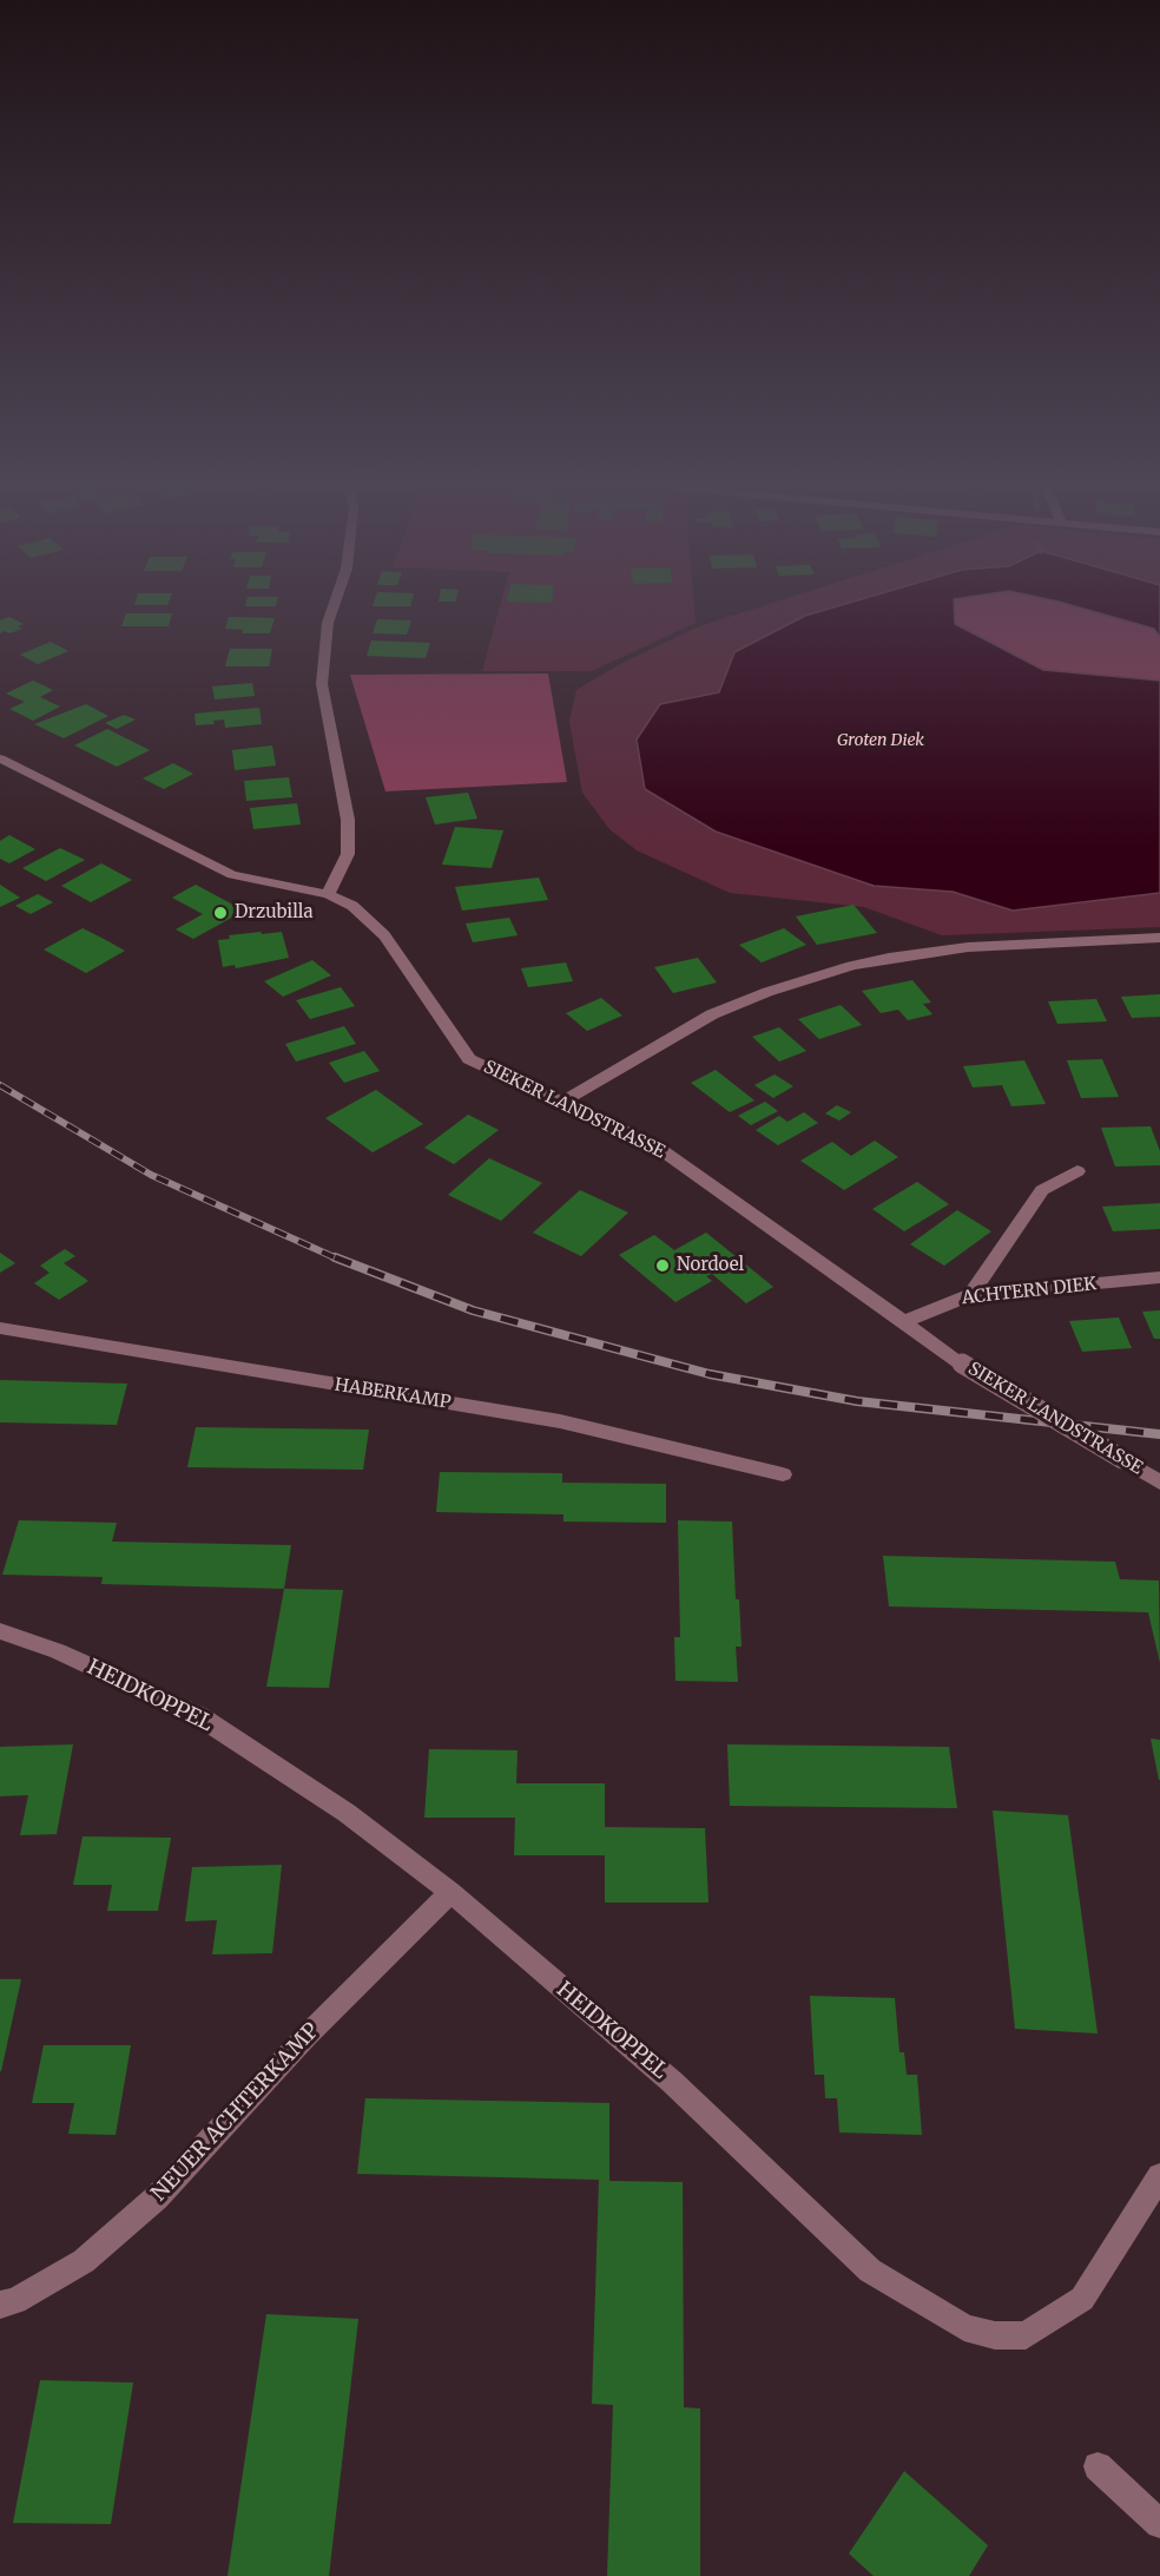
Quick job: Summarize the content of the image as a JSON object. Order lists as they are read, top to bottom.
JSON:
{
  "streets": {
    "street": [
      "SIEKER LANDSTRASSE",
      "ACHTERN DIEK",
      "HABERKAMP",
      "HEIDKOPPEL",
      "NEUER ACHTERKAMP"
    ]
  },
  "crossings": [
    ["SIEKER LANDSTRASSE", "ACHTERN DIEK"],
    ["HEIDKOPPEL", "NEUER ACHTERKAMP"]
  ],
  "water": ["Groten Diek"],
  "places": ["Drzubilla", "Nordoel"]
}
